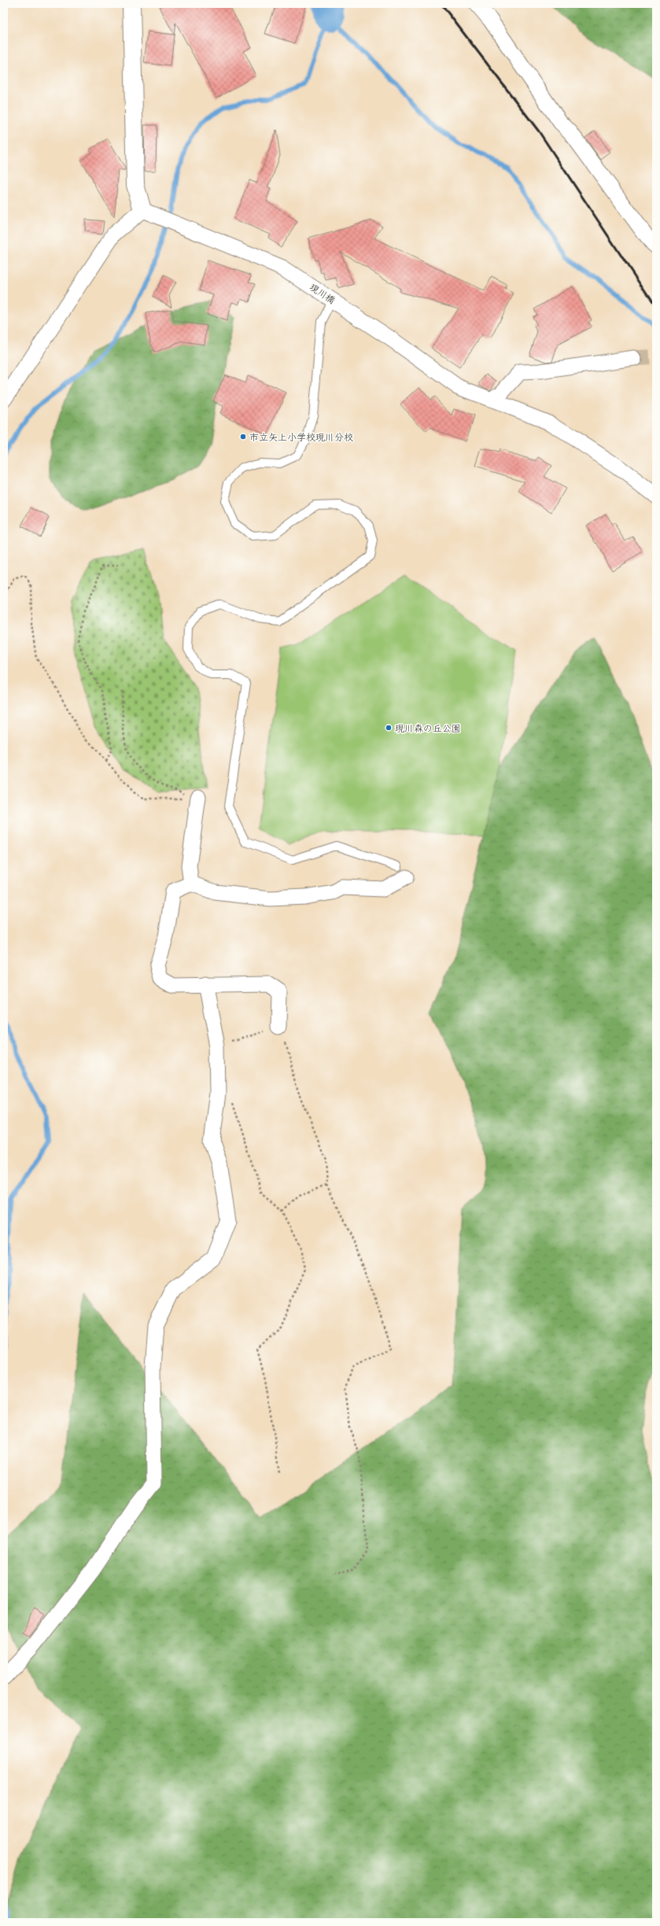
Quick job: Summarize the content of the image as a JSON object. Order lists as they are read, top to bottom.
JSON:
{
  "streets": {
    "street": ["現川橋"]
  },
  "places": ["市立矢上小学校現川分校", "現川森の丘公園"]
}
